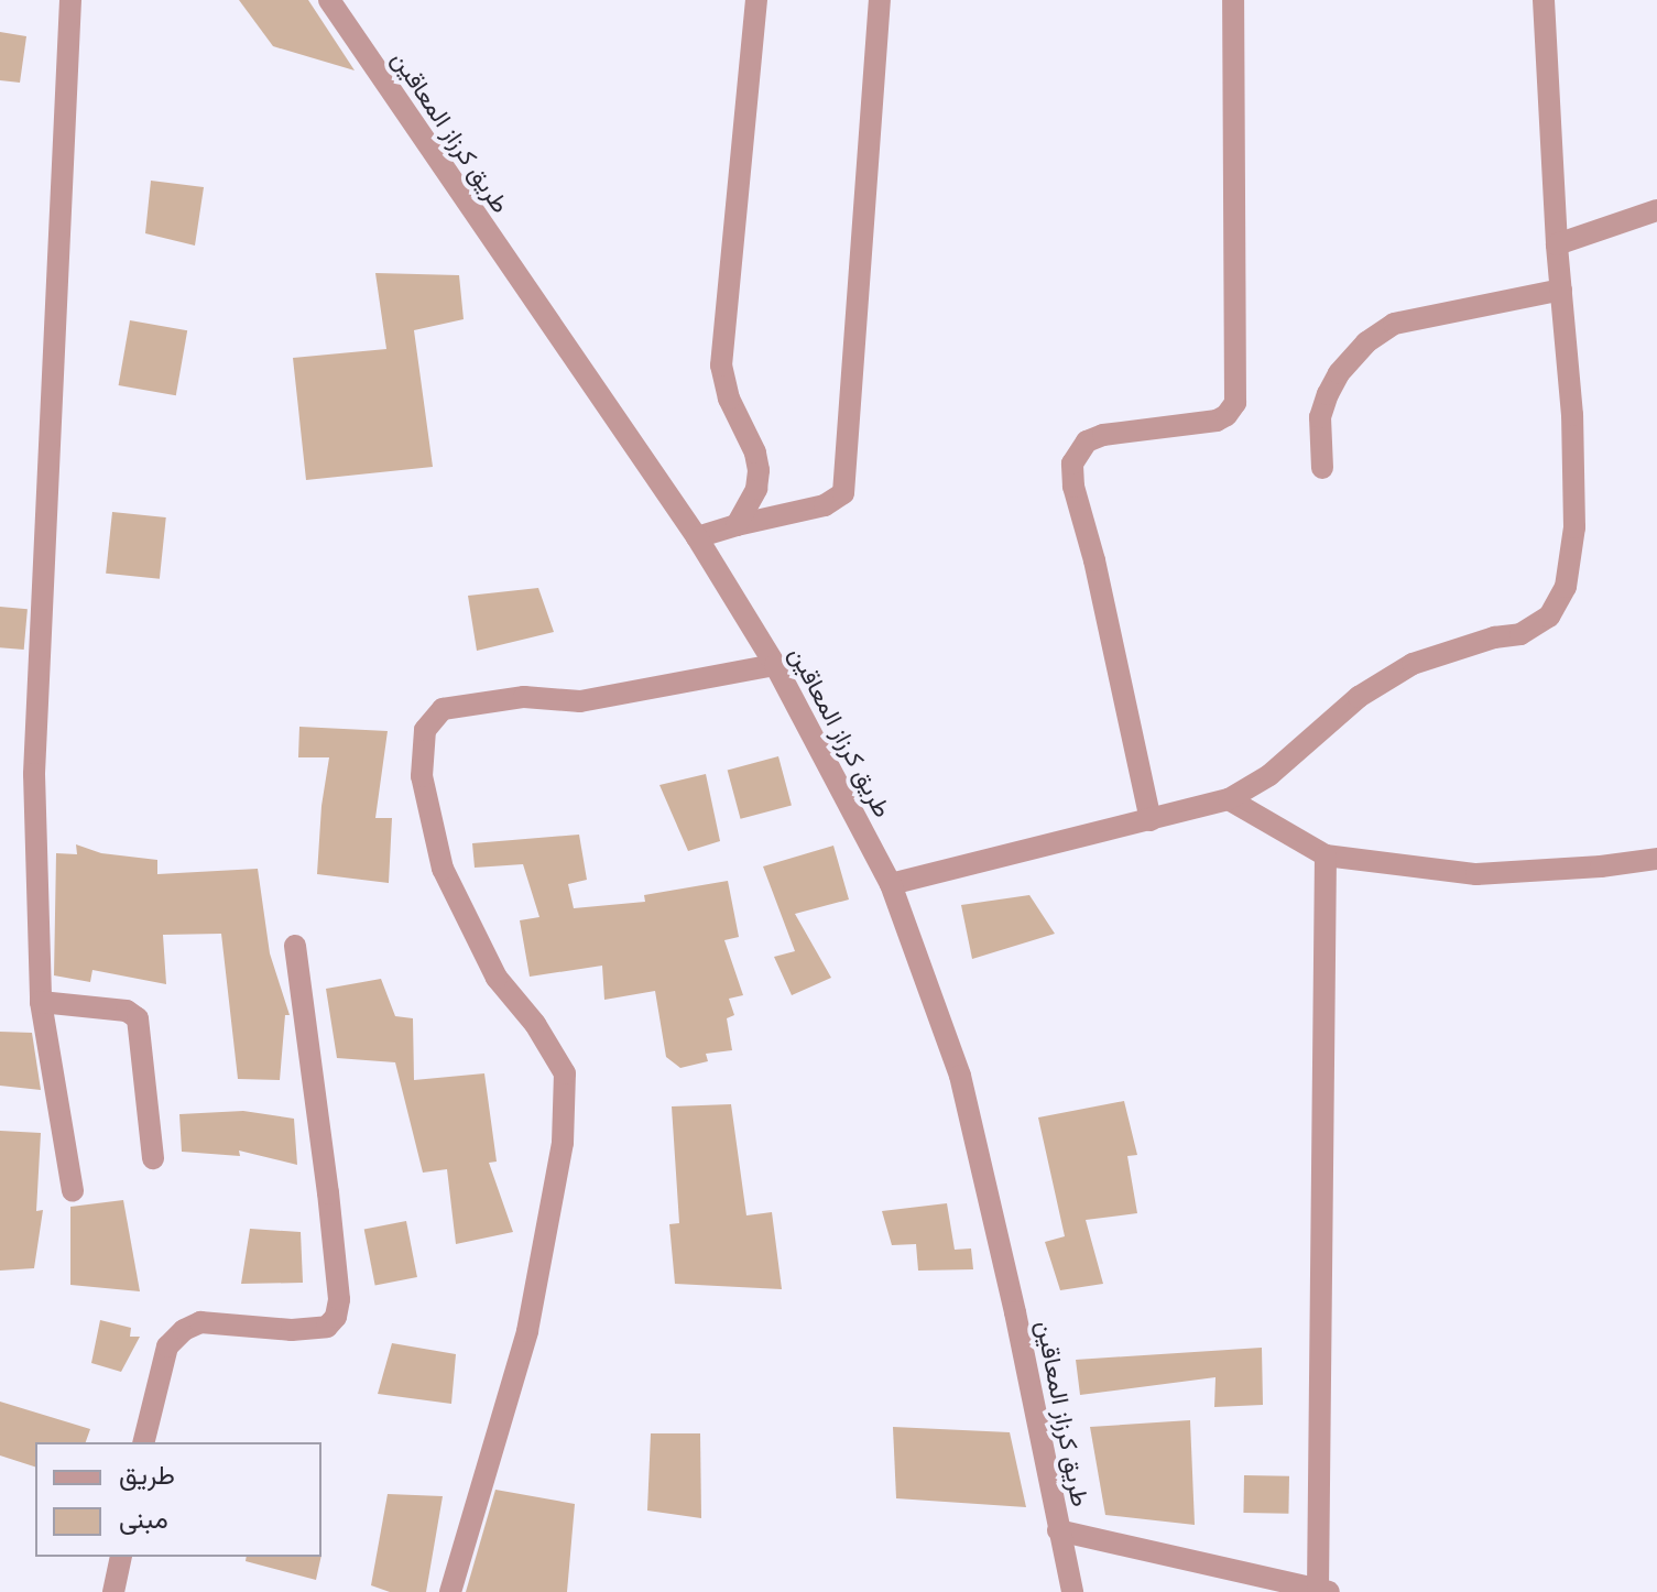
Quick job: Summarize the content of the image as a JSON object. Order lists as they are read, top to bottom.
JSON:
{
  "streets": {
    "street": ["طريق كرزاز المعاقين"]
  },
  "legend": ["طريق", "مبنى"]
}
